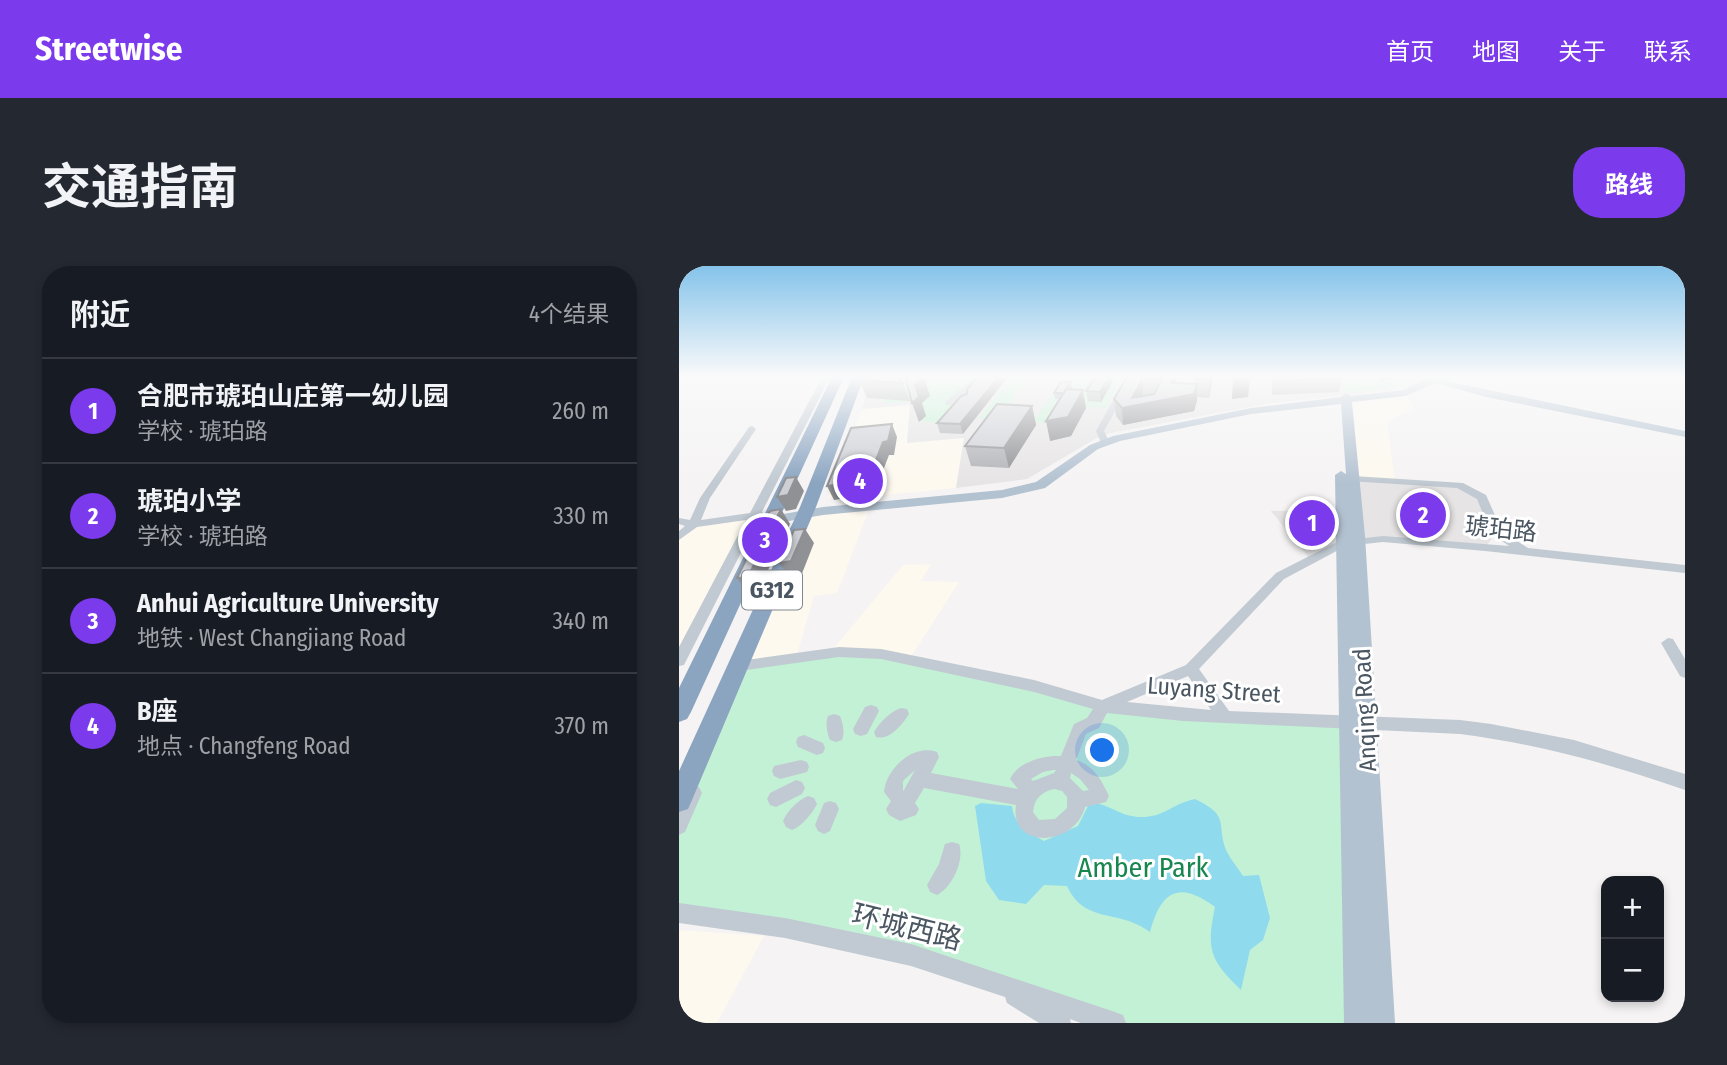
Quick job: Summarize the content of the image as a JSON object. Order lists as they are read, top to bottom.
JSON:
{
  "streets": {
    "highway": ["G312"],
    "main road": ["Anqing Road"],
    "street": ["琥珀路", "Luyang Street", "环城西路"]
  },
  "crossings": [
    ["G312", "Luyang Street"],
    ["Luyang Street", "Anqing Road"]
  ],
  "parks": ["Amber Park"],
  "page": {
    "header": "Streetwise",
    "nav": [
      "首页",
      "地图",
      "关于",
      "联系"
    ],
    "title": "交通指南",
    "buttons": "路线",
    "heading": ["附近", "4个结果"],
    "list": [
      {
        "mark": "1",
        "name": "合肥市琥珀山庄第一幼儿园",
        "note": "学校 · 琥珀路",
        "value": "260 m"
      },
      {
        "mark": "2",
        "name": "琥珀小学",
        "note": "学校 · 琥珀路",
        "value": "330 m"
      },
      {
        "mark": "3",
        "name": "Anhui Agriculture University",
        "note": "地铁 · West Changjiang Road",
        "value": "340 m"
      },
      {
        "mark": "4",
        "name": "B座",
        "note": "地点 · Changfeng Road",
        "value": "370 m"
      }
    ],
    "pins": [
      "4",
      "2",
      "1",
      "3"
    ],
    "map_buttons": ["+", "−"]
  }
}
